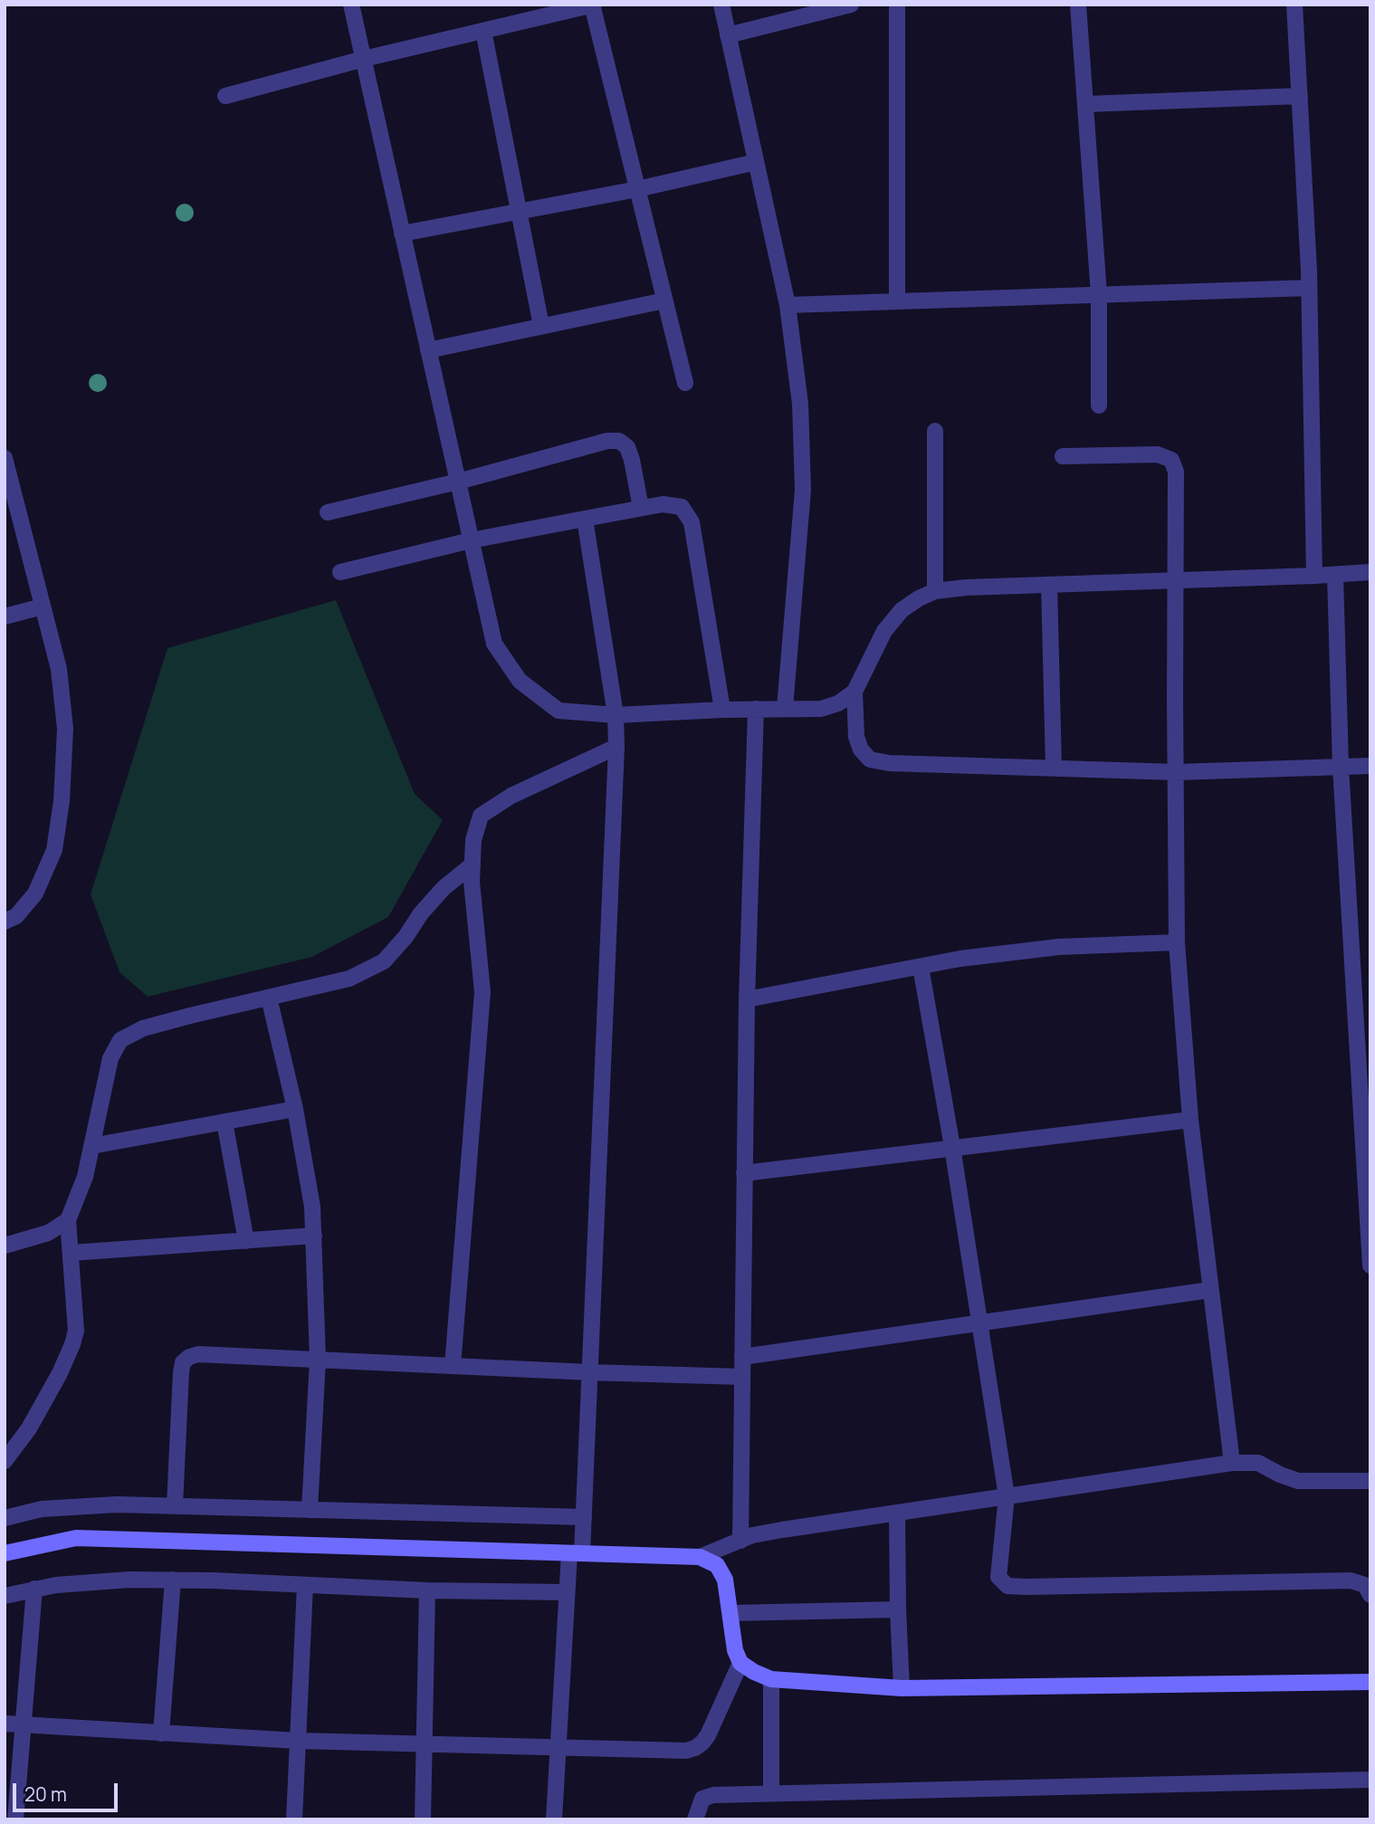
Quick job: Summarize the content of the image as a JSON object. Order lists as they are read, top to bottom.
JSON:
{
  "scale_bar": "20 m"
}
